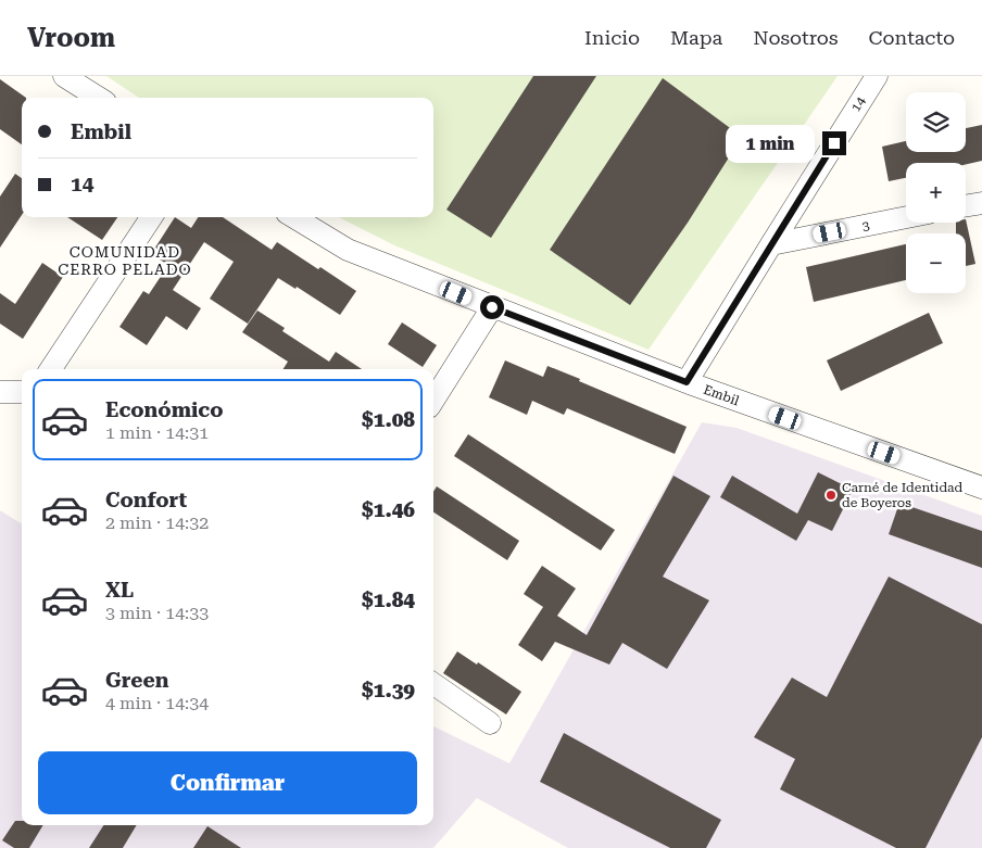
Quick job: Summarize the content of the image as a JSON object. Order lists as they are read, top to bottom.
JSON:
{
  "streets": {
    "street": ["14", "3", "Embil"]
  },
  "crossings": [
    ["14", "3"],
    ["14", "Embil"]
  ],
  "districts": ["COMUNIDAD CERRO PELADO"],
  "places": ["Carné de Identidad de Boyeros"],
  "page": {
    "header": "Vroom",
    "nav": [
      "Inicio",
      "Mapa",
      "Nosotros",
      "Contacto"
    ],
    "map_buttons": ["+", "−"],
    "banner": ["Embil", "14"],
    "bubble": "1 min",
    "list": [
      {
        "name": "Económico",
        "note": "1 min · 14:31",
        "value": "$1.08"
      },
      {
        "name": "Confort",
        "note": "2 min · 14:32",
        "value": "$1.46"
      },
      {
        "name": "XL",
        "note": "3 min · 14:33",
        "value": "$1.84"
      },
      {
        "name": "Green",
        "note": "4 min · 14:34",
        "value": "$1.39"
      }
    ],
    "buttons": "Confirmar"
  }
}
